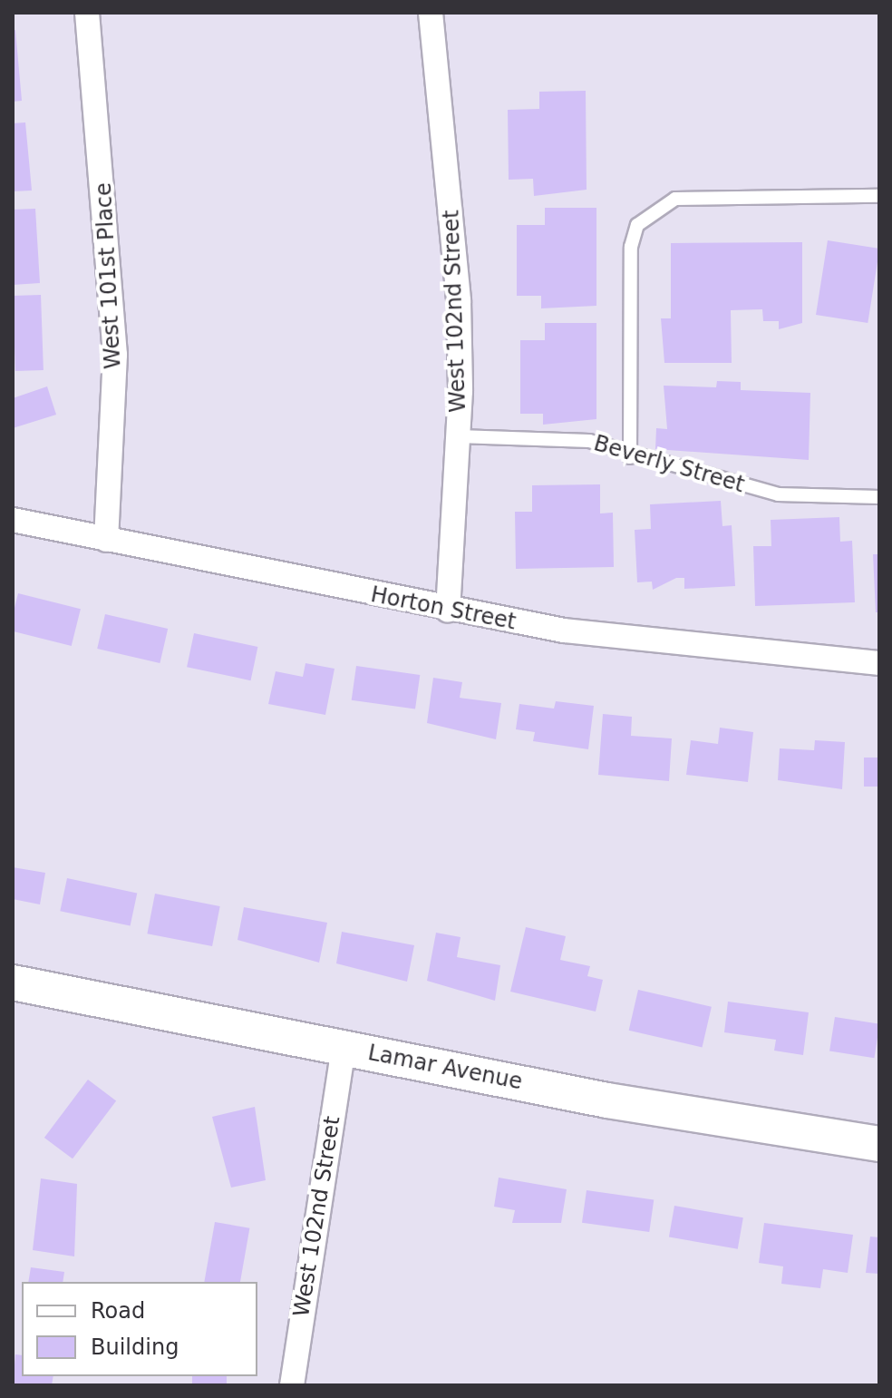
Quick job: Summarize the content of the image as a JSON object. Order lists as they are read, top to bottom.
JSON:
{
  "streets": {
    "street": [
      "West 101st Place",
      "West 102nd Street",
      "Horton Street",
      "Lamar Avenue"
    ],
    "lane": ["Beverly Street"]
  },
  "crossings": [
    ["West 101st Place", "Horton Street"],
    ["West 102nd Street", "Beverly Street"],
    ["West 102nd Street", "Horton Street"],
    ["West 102nd Street", "Lamar Avenue"]
  ],
  "legend": ["Road", "Building"]
}
